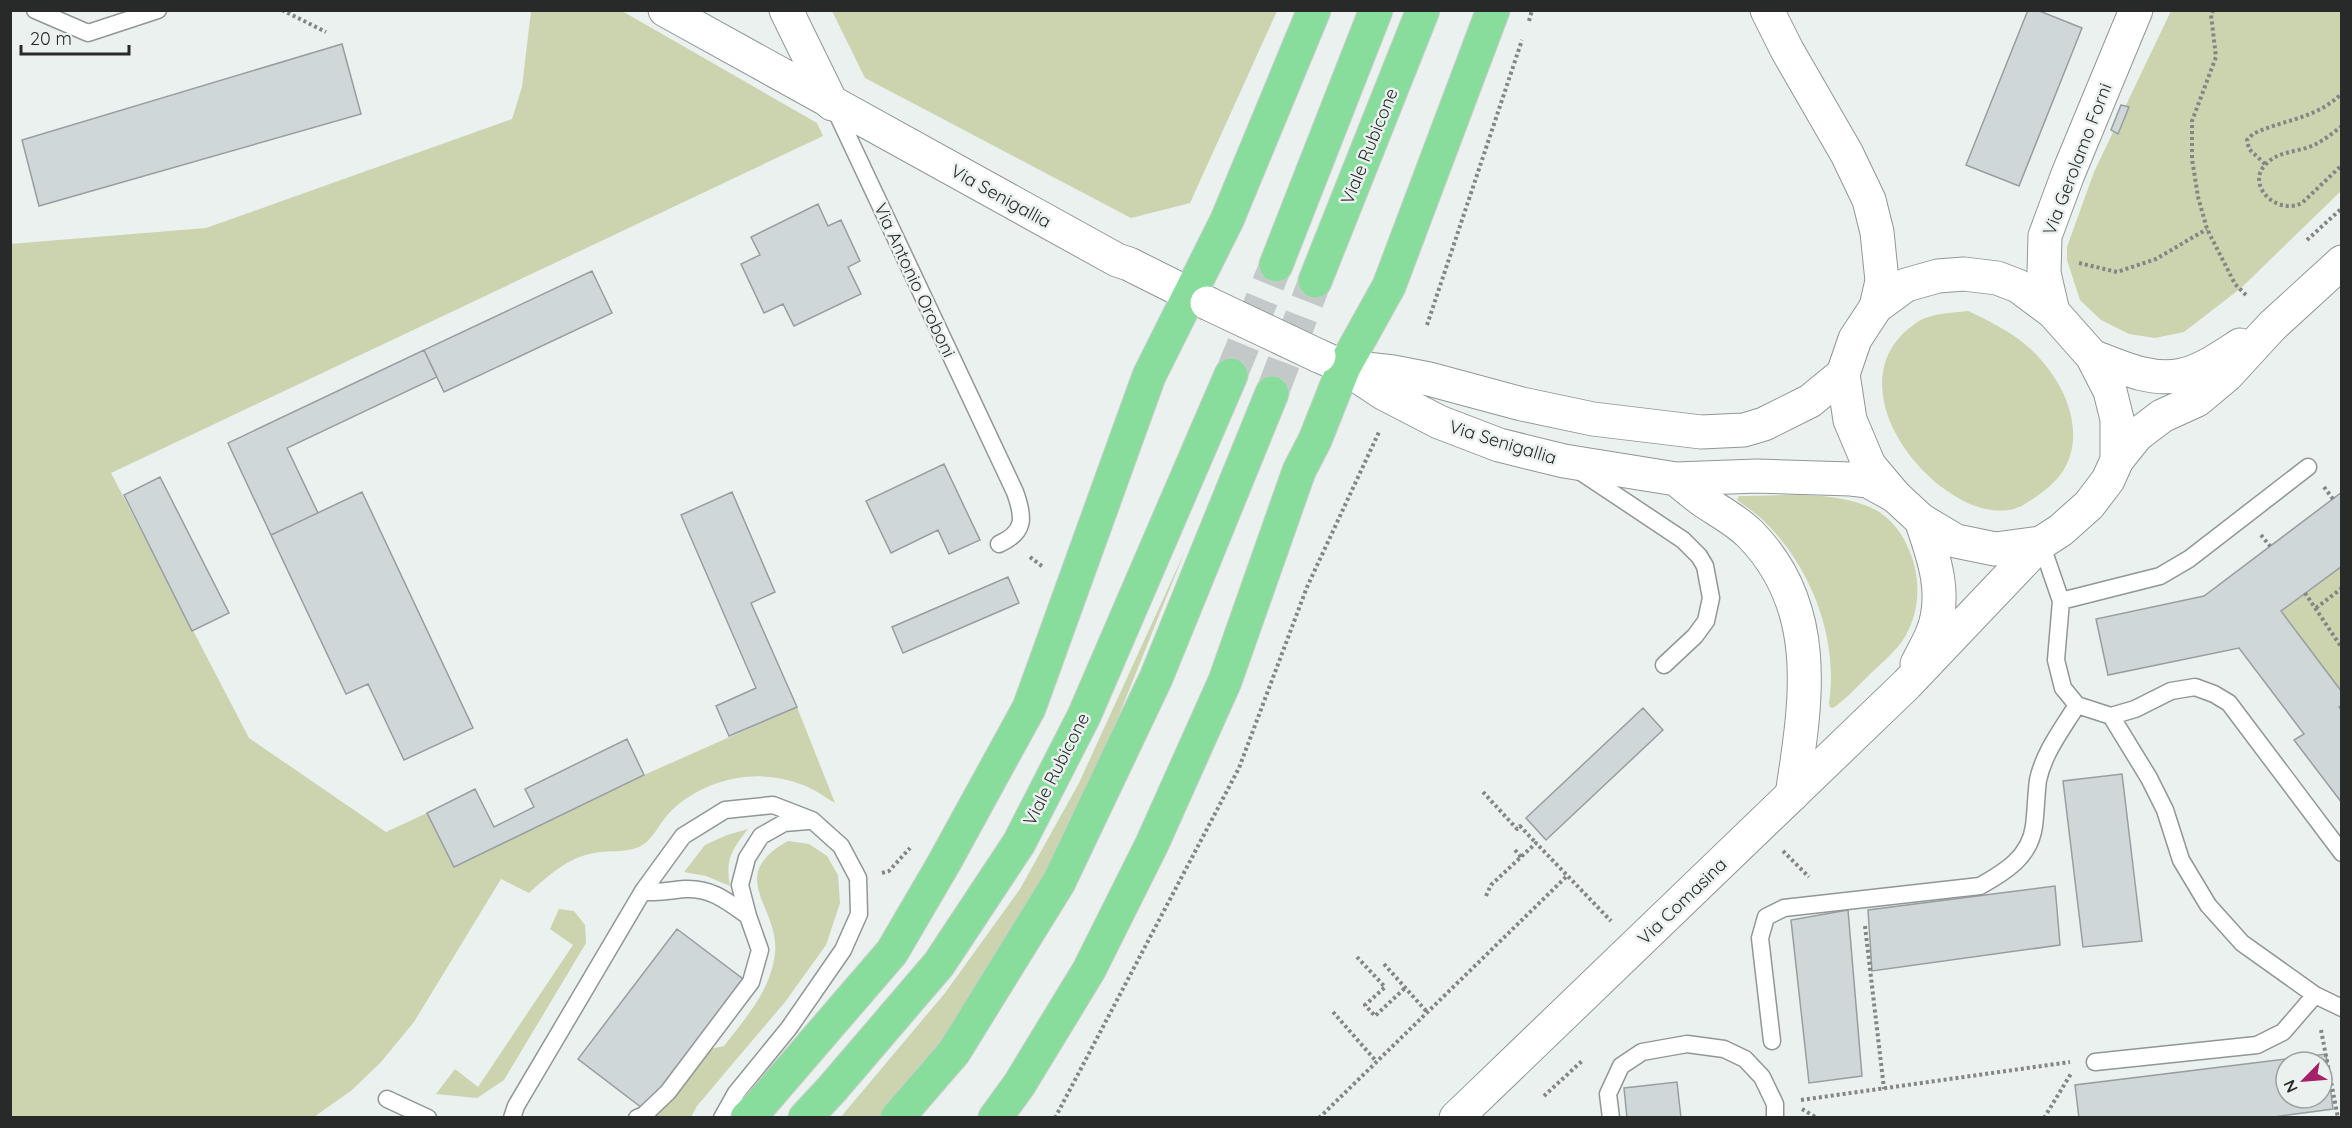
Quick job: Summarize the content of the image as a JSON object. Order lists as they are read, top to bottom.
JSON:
{
  "streets": {
    "highway": ["Viale Rubicone"],
    "street": [
      "Via Gerolamo Forni",
      "Via Senigallia",
      "Via Antonio Oroboni",
      "Via Comasina"
    ]
  },
  "crossings": [
    ["Via Senigallia", "Via Antonio Oroboni"]
  ],
  "scale_bar": "20 m",
  "north": "bottom left"
}
